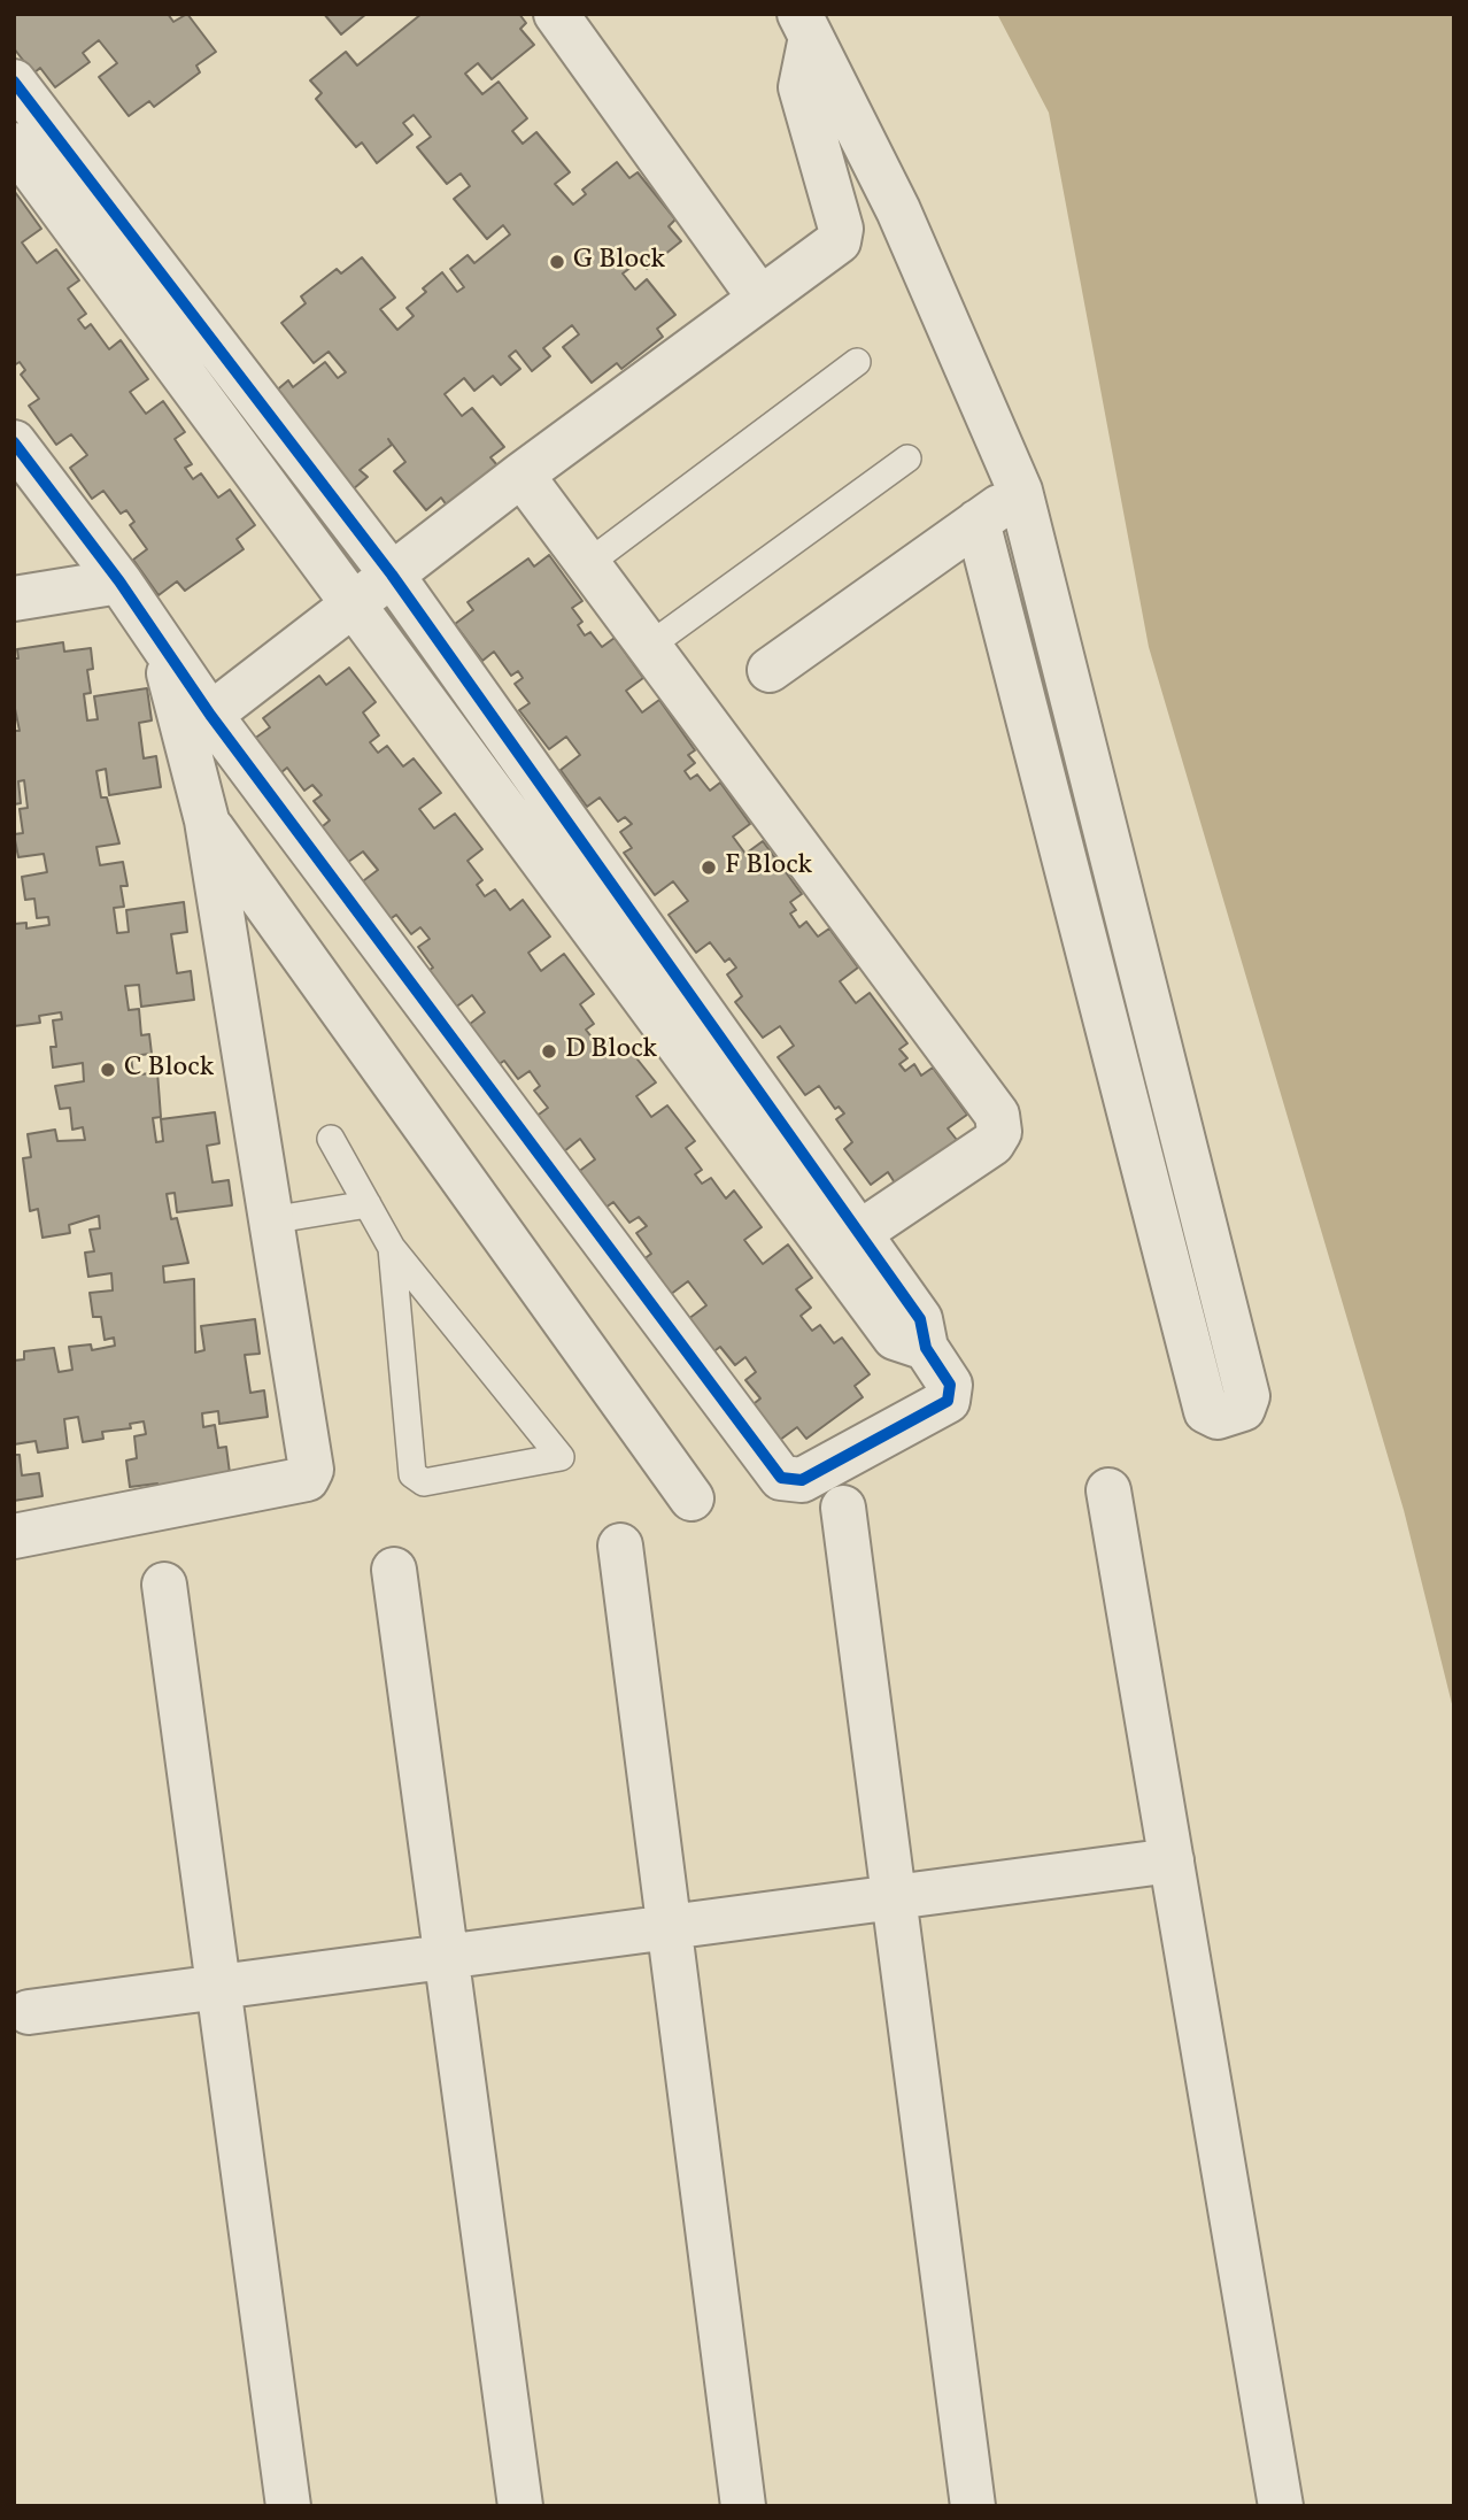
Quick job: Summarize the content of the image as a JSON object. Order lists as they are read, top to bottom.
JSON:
{
  "places": [
    "G Block",
    "F Block",
    "D Block",
    "C Block"
  ]
}
